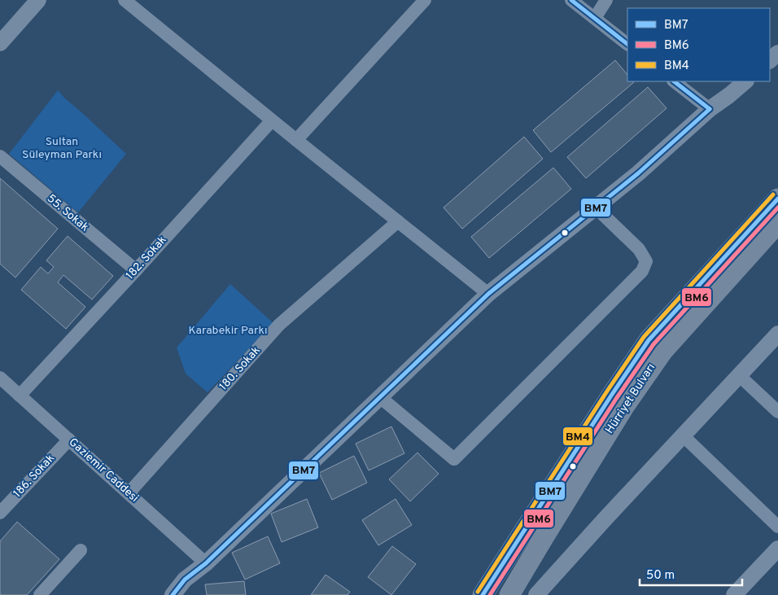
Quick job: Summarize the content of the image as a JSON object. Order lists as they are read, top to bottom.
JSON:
{
  "streets": {
    "main road": ["Hürriyet Bulvarı"],
    "street": [
      "55. Sokak",
      "182. Sokak",
      "180. Sokak",
      "Gaziemir Caddesi",
      "186. Sokak"
    ]
  },
  "crossings": [
    ["55. Sokak", "182. Sokak"],
    ["182. Sokak", "Gaziemir Caddesi"],
    ["180. Sokak", "Gaziemir Caddesi"],
    ["Gaziemir Caddesi", "186. Sokak"]
  ],
  "parks": ["Sultan Süleyman Parkı", "Karabekir Parkı"],
  "lines": ["transit line BM7", "transit line BM4", "transit line BM6"],
  "legend": ["BM7", "BM6", "BM4"],
  "scale_bar": "50 m"
}
